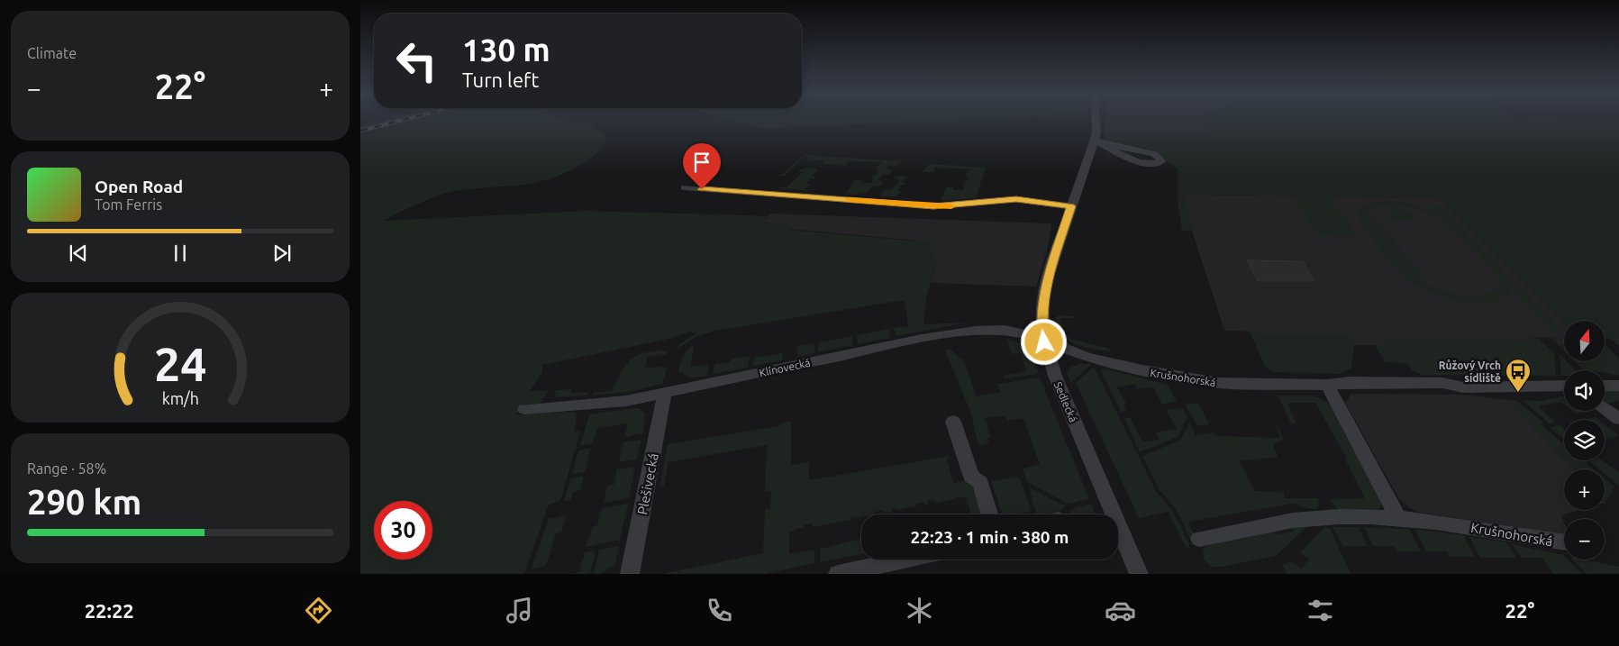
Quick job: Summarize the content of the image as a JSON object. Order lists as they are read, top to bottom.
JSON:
{
  "streets": {
    "street": [
      "Klínovecká",
      "Krušnohorská",
      "Sedlecká",
      "Plešivecká"
    ]
  },
  "crossings": [
    ["Klínovecká", "Krušnohorská"],
    ["Klínovecká", "Sedlecká"],
    ["Klínovecká", "Plešivecká"],
    ["Krušnohorská", "Sedlecká"]
  ],
  "places": {
    "bus stop": ["Růžový Vrch sídliště"]
  },
  "north": "top",
  "page": {
    "tile": [
      "Climate",
      ["Range · 58%", "290 km"]
    ],
    "turn": ["130 m", "Turn left"],
    "heat": ["−", "22°", "+"],
    "song": ["Open Road", "Tom Ferris"],
    "map_buttons": ["+", "−"],
    "limit": "30",
    "trip": "22:23 · 1 min · 380 m",
    "tabs": ["22:22", "22°"],
    "gauge": ["24", "km/h"]
  }
}
